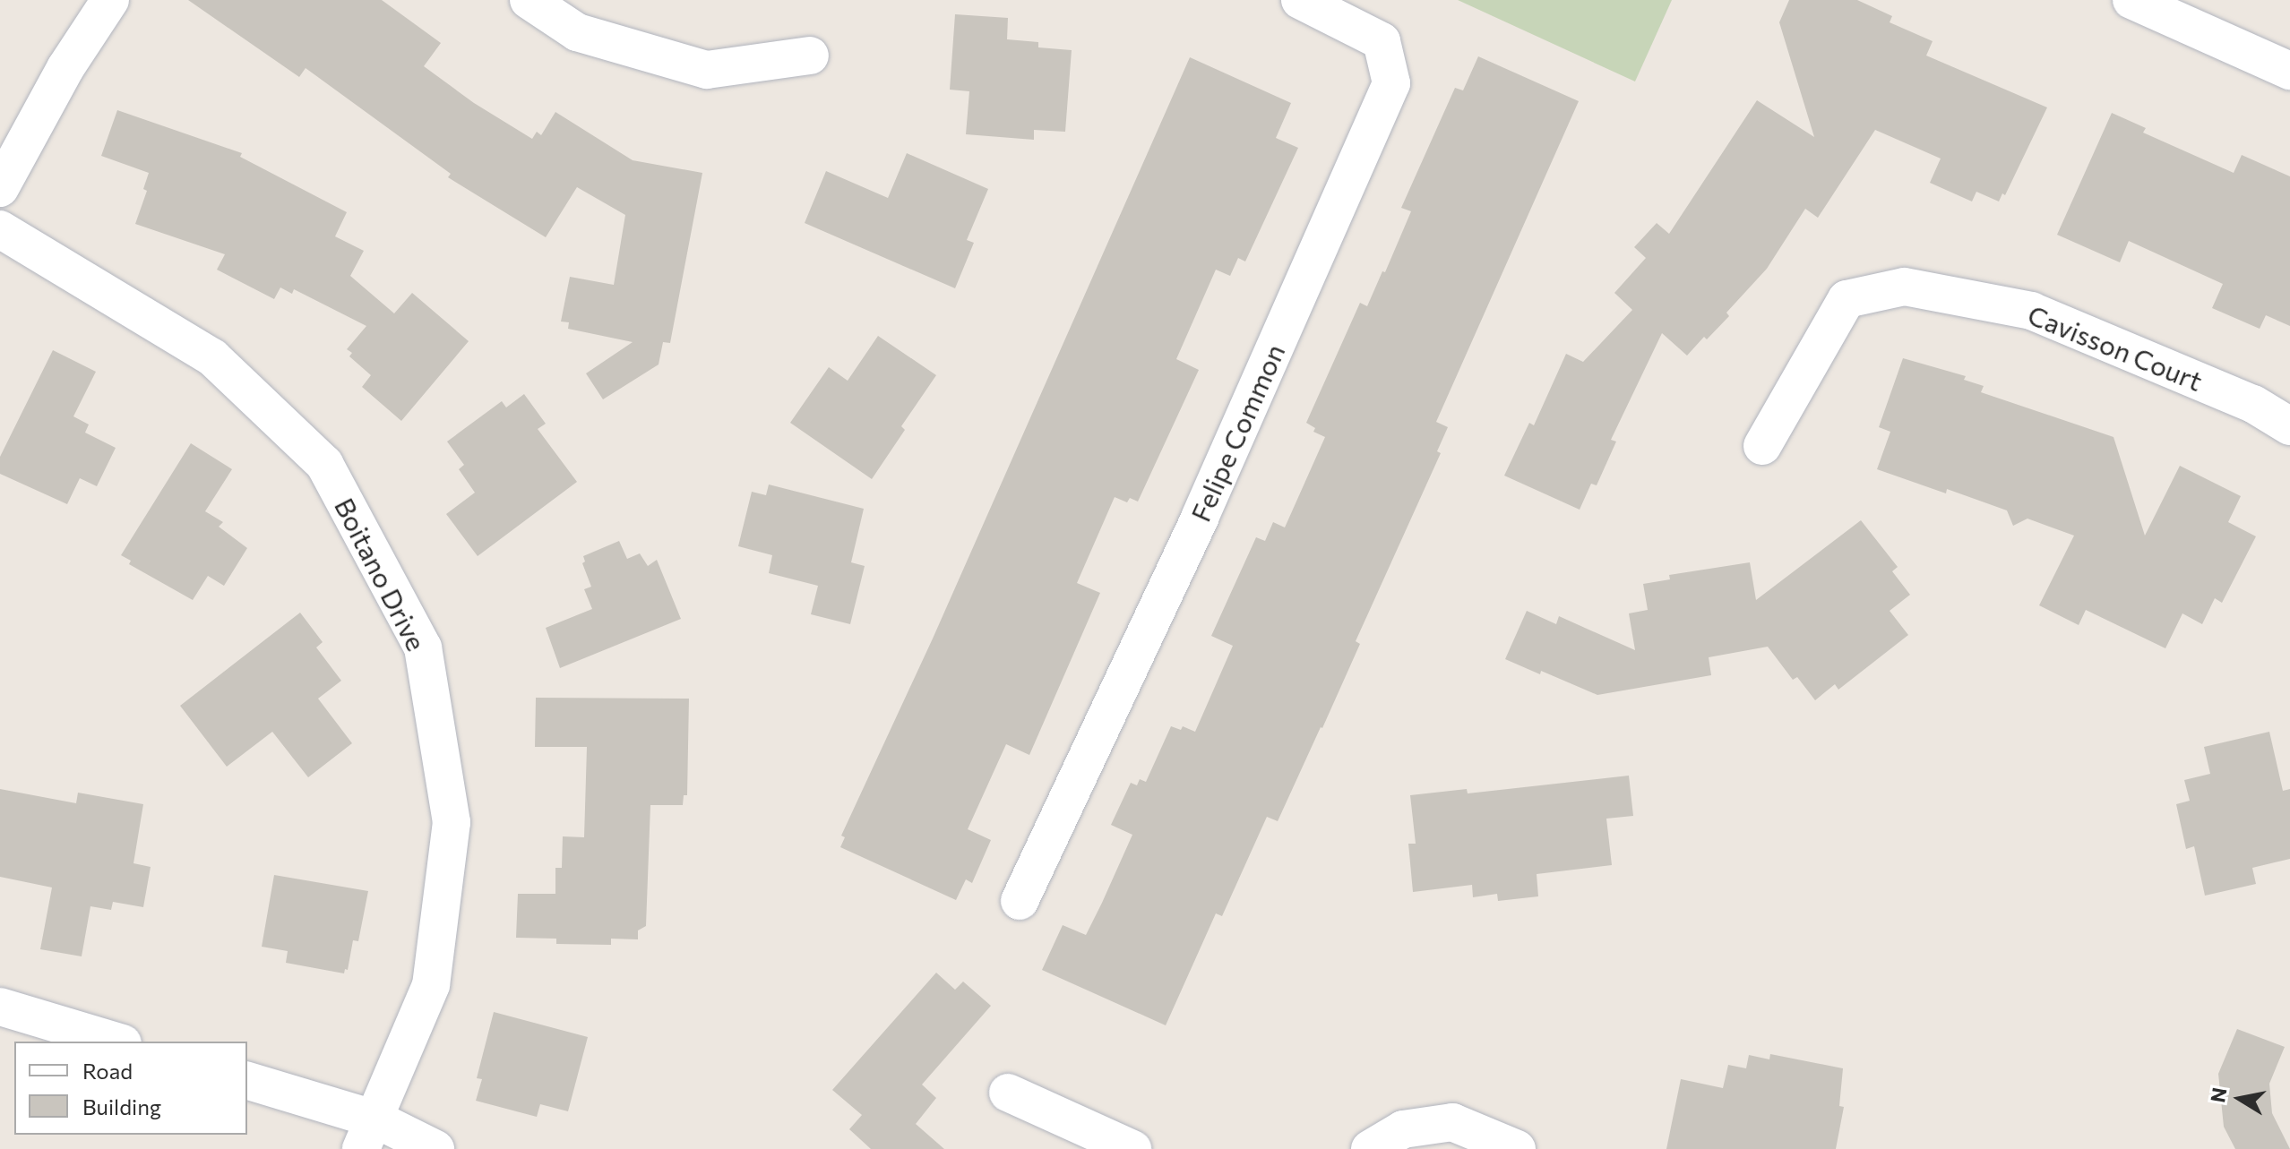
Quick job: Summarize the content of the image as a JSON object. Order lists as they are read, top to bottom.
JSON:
{
  "streets": {
    "street": ["Cavisson Court", "Felipe Common", "Boitano Drive"]
  },
  "legend": ["Road", "Building"],
  "north": "left"
}
